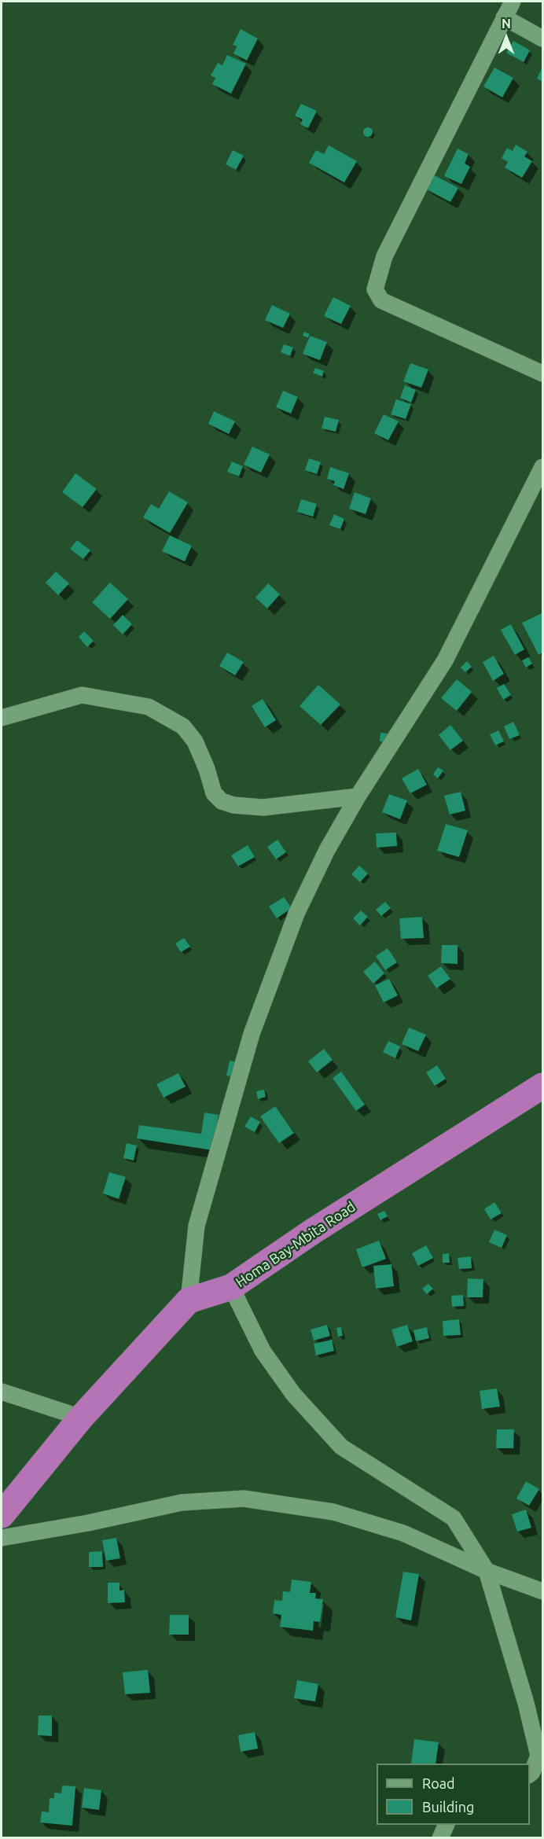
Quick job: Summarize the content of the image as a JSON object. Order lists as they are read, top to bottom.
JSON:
{
  "streets": {
    "highway": ["Homa Bay-Mbita Road"]
  },
  "legend": ["Road", "Building"],
  "north": "top"
}
